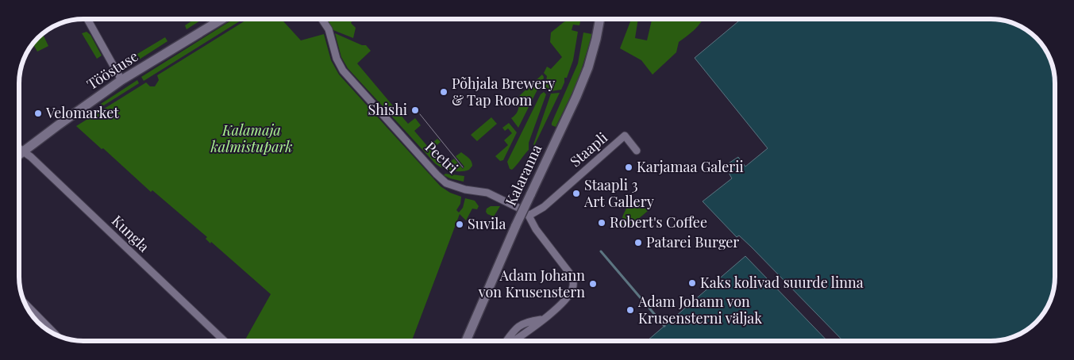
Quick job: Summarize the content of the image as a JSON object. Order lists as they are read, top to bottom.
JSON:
{
  "streets": {
    "street": [
      "Tööstuse",
      "Staapli",
      "Peetri",
      "Kalaranna",
      "Kungla"
    ]
  },
  "crossings": [
    ["Tööstuse", "Kungla"],
    ["Staapli", "Peetri"]
  ],
  "parks": ["Kalamaja kalmistupark"],
  "places": [
    "Põhjala Brewery & Tap Room",
    "Shishi",
    "Velomarket",
    "Karjamaa Galerii",
    "Staapli 3 Art Gallery",
    "Robert's Coffee",
    "Suvila",
    "Patarei Burger",
    "Kaks kolivad suurde linna",
    "Adam Johann von Krusenstern",
    "Adam Johann von Krusensterni väljak"
  ]
}
